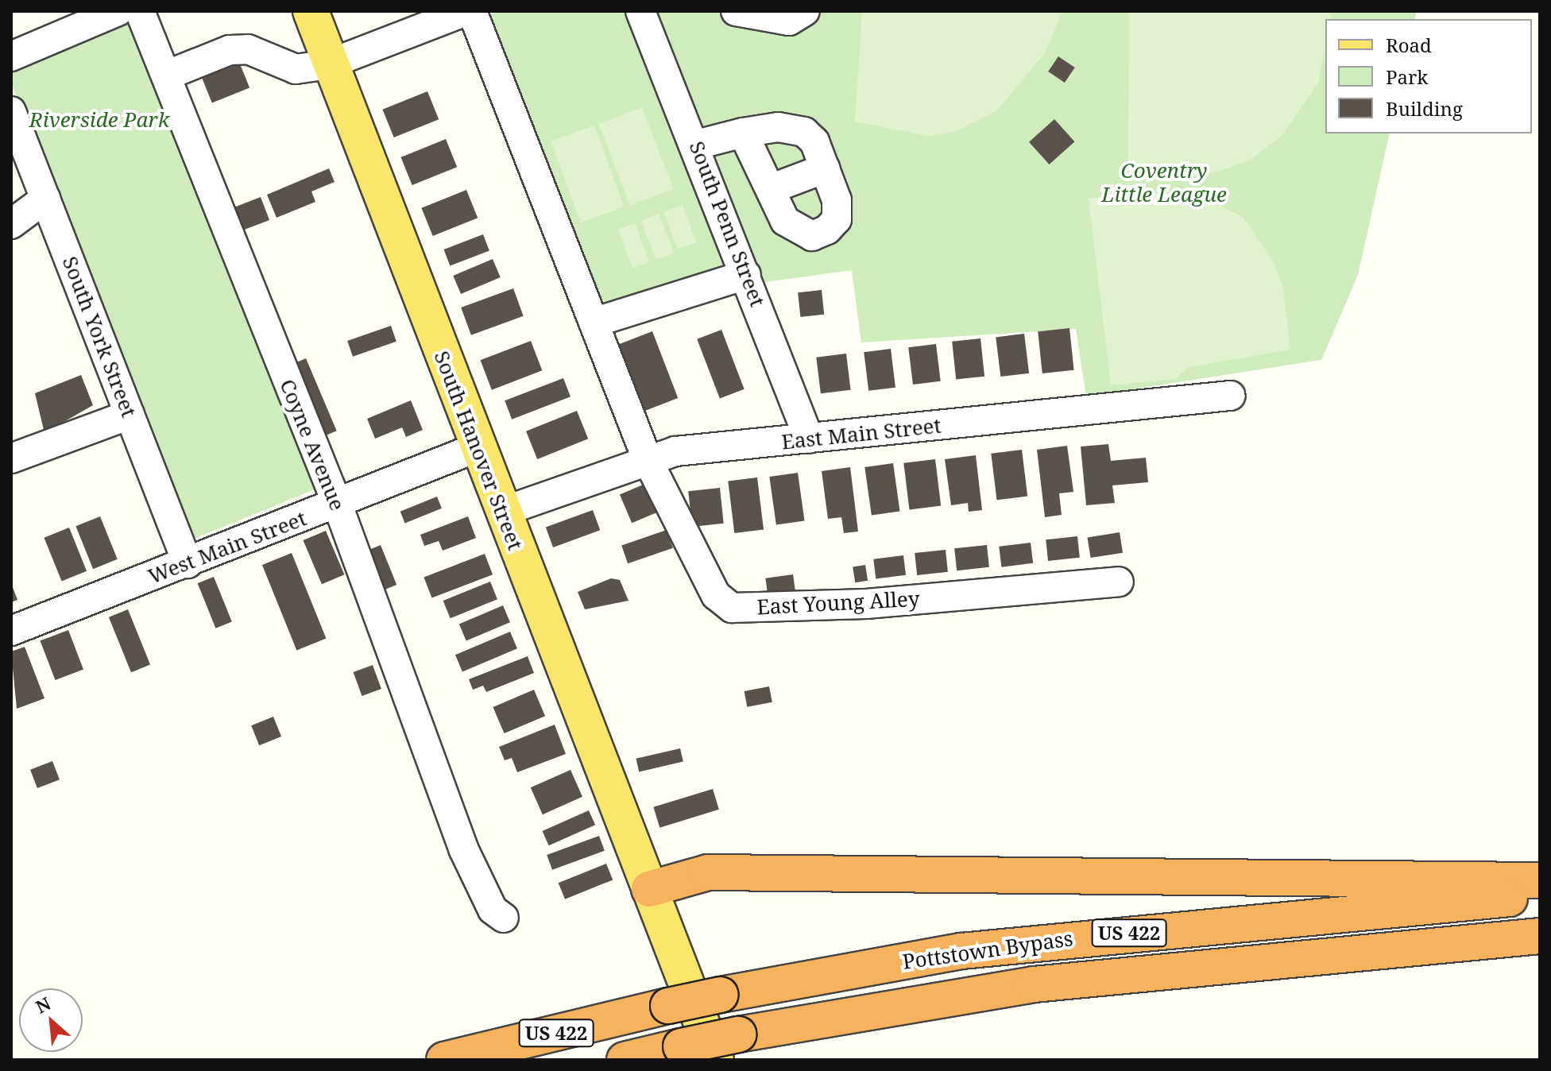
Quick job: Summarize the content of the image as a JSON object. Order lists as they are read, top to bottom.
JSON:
{
  "streets": {
    "highway": ["US 422", "Pottstown Bypass"],
    "main road": ["South Hanover Street"],
    "street": [
      "South Penn Street",
      "South York Street",
      "East Main Street",
      "Coyne Avenue",
      "West Main Street",
      "East Young Alley"
    ]
  },
  "crossings": [
    ["South Penn Street", "East Main Street"],
    ["South York Street", "West Main Street"],
    ["East Main Street", "South Hanover Street"],
    ["East Main Street", "East Young Alley"],
    ["Coyne Avenue", "West Main Street"],
    ["South Hanover Street", "West Main Street"],
    ["South Hanover Street", "Pottstown Bypass"]
  ],
  "parks": ["Riverside Park", "Coventry Little League"],
  "legend": ["Road", "Park", "Building"],
  "north": "top left"
}
